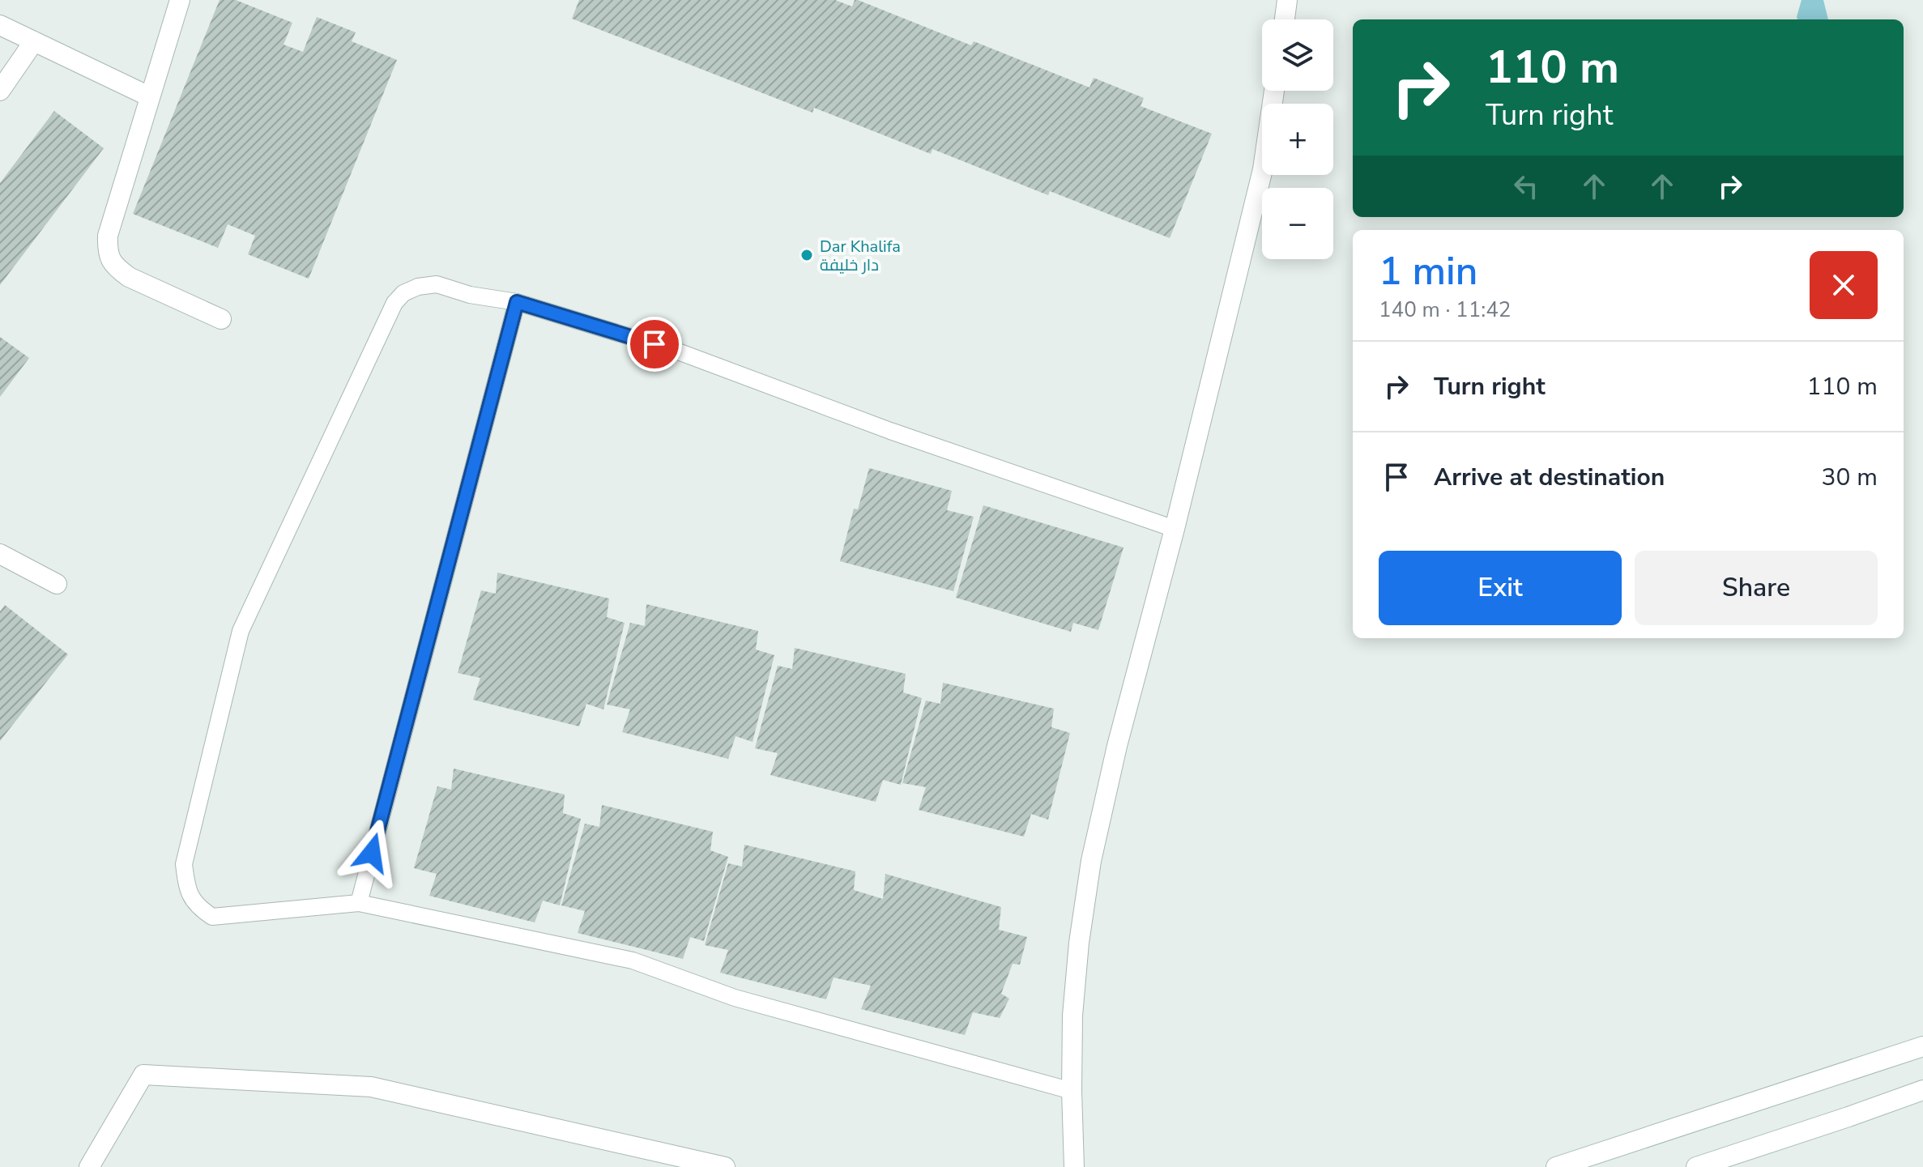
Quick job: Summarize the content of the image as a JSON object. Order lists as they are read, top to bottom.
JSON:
{
  "places": ["Dar Khalifa دار خليفة"],
  "page": {
    "map_buttons": ["+", "−"],
    "turn": ["110 m", "Turn right"],
    "heading": ["1 min", "140 m · 11:42"],
    "list": [
      {
        "name": "Turn right",
        "value": "110 m"
      },
      {
        "name": "Arrive at destination",
        "value": "30 m"
      }
    ],
    "buttons": ["Exit", "Share"]
  }
}
